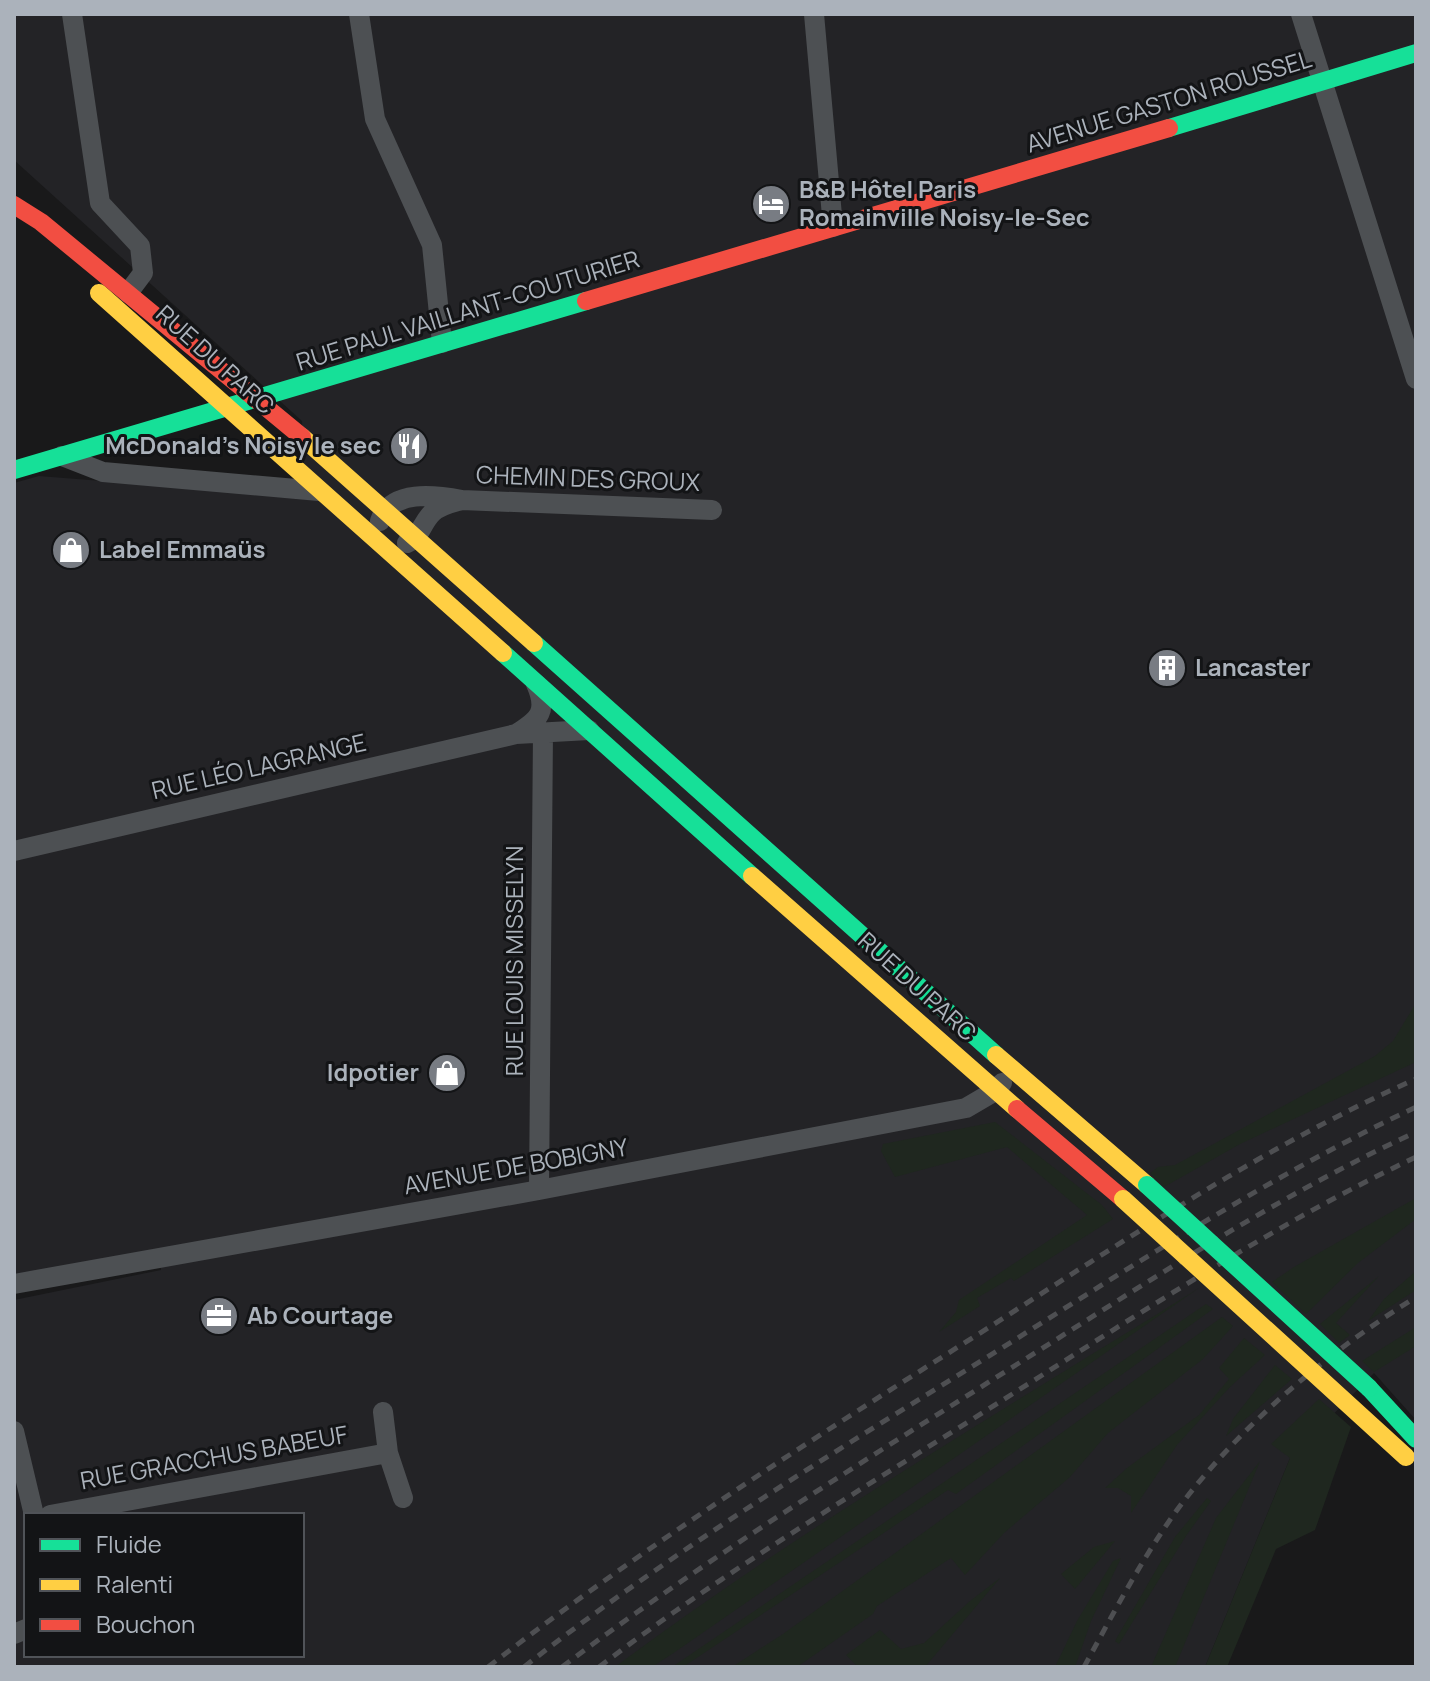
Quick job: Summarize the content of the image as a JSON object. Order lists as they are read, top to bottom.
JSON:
{
  "streets": {
    "main road": ["AVENUE GASTON ROUSSEL", "RUE PAUL VAILLANT-COUTURIER", "RUE DU PARC"],
    "street": [
      "CHEMIN DES GROUX",
      "RUE LÉO LAGRANGE",
      "RUE LOUIS MISSELYN",
      "AVENUE DE BOBIGNY",
      "RUE GRACCHUS BABEUF"
    ]
  },
  "crossings": [
    ["AVENUE GASTON ROUSSEL", "RUE PAUL VAILLANT-COUTURIER"],
    ["RUE PAUL VAILLANT-COUTURIER", "RUE DU PARC"],
    ["RUE DU PARC", "CHEMIN DES GROUX"],
    ["RUE DU PARC", "RUE LÉO LAGRANGE"],
    ["RUE DU PARC", "AVENUE DE BOBIGNY"],
    ["RUE LÉO LAGRANGE", "RUE LOUIS MISSELYN"],
    ["RUE LOUIS MISSELYN", "AVENUE DE BOBIGNY"]
  ],
  "places": {
    "hotel": ["B&B Hôtel Paris Romainville Noisy-le-Sec"],
    "restaurant": ["McDonald's Noisy le sec"],
    "shop": ["Label Emmaüs", "Idpotier"],
    "building": ["Lancaster"],
    "office": ["Ab Courtage"]
  },
  "legend": ["Fluide", "Ralenti", "Bouchon"]
}
